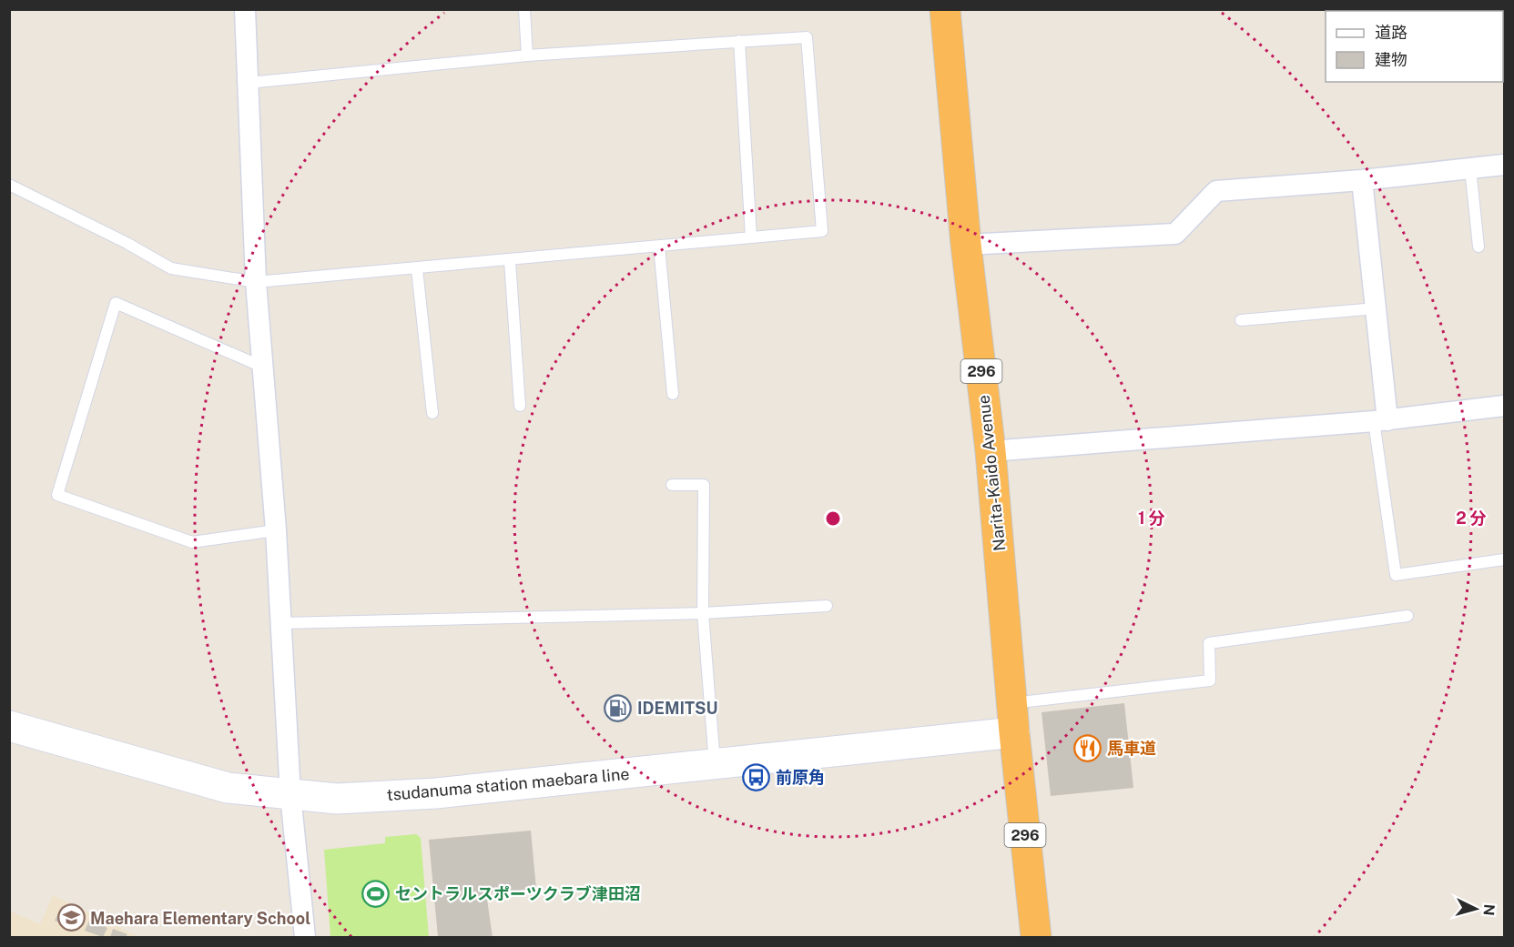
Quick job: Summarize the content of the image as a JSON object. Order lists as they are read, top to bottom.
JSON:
{
  "streets": {
    "highway": ["296", "Narita-Kaido Avenue"],
    "main road": ["tsudanuma station maebara line"]
  },
  "crossings": [
    ["Narita-Kaido Avenue", "tsudanuma station maebara line"]
  ],
  "places": {
    "fuel station": ["IDEMITSU"],
    "restaurant": ["馬車道"],
    "bus stop": ["前原角"],
    "sports": ["セントラルスポーツクラブ津田沼"],
    "school or university": ["Maehara Elementary School"]
  },
  "legend": ["道路", "建物"],
  "north": "right",
  "rings": ["1 分", "2 分"]
}
